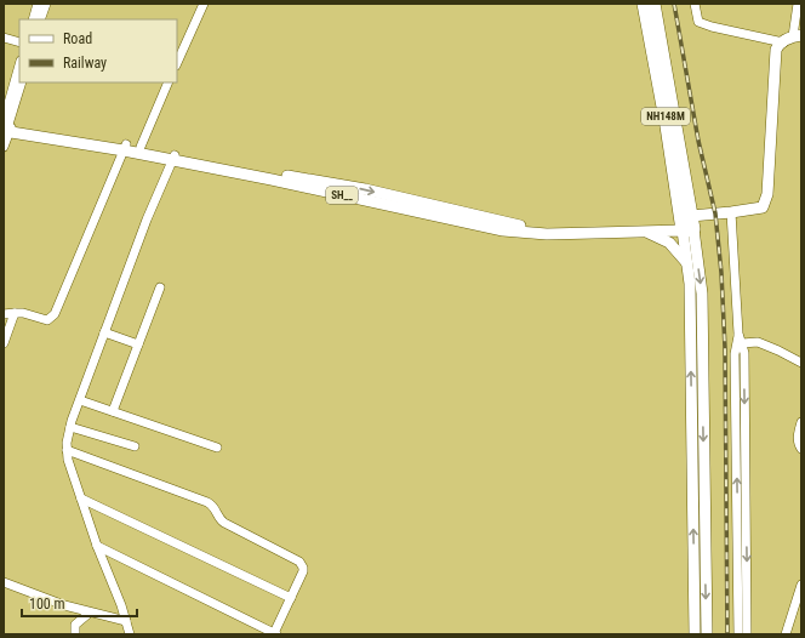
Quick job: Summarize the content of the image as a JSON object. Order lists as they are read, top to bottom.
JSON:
{
  "streets": {
    "highway": ["NH148M"],
    "main road": ["SH__"]
  },
  "crossings": [
    ["NH148M", "SH__"]
  ],
  "legend": ["Road", "Railway"],
  "scale_bar": "100 m"
}
